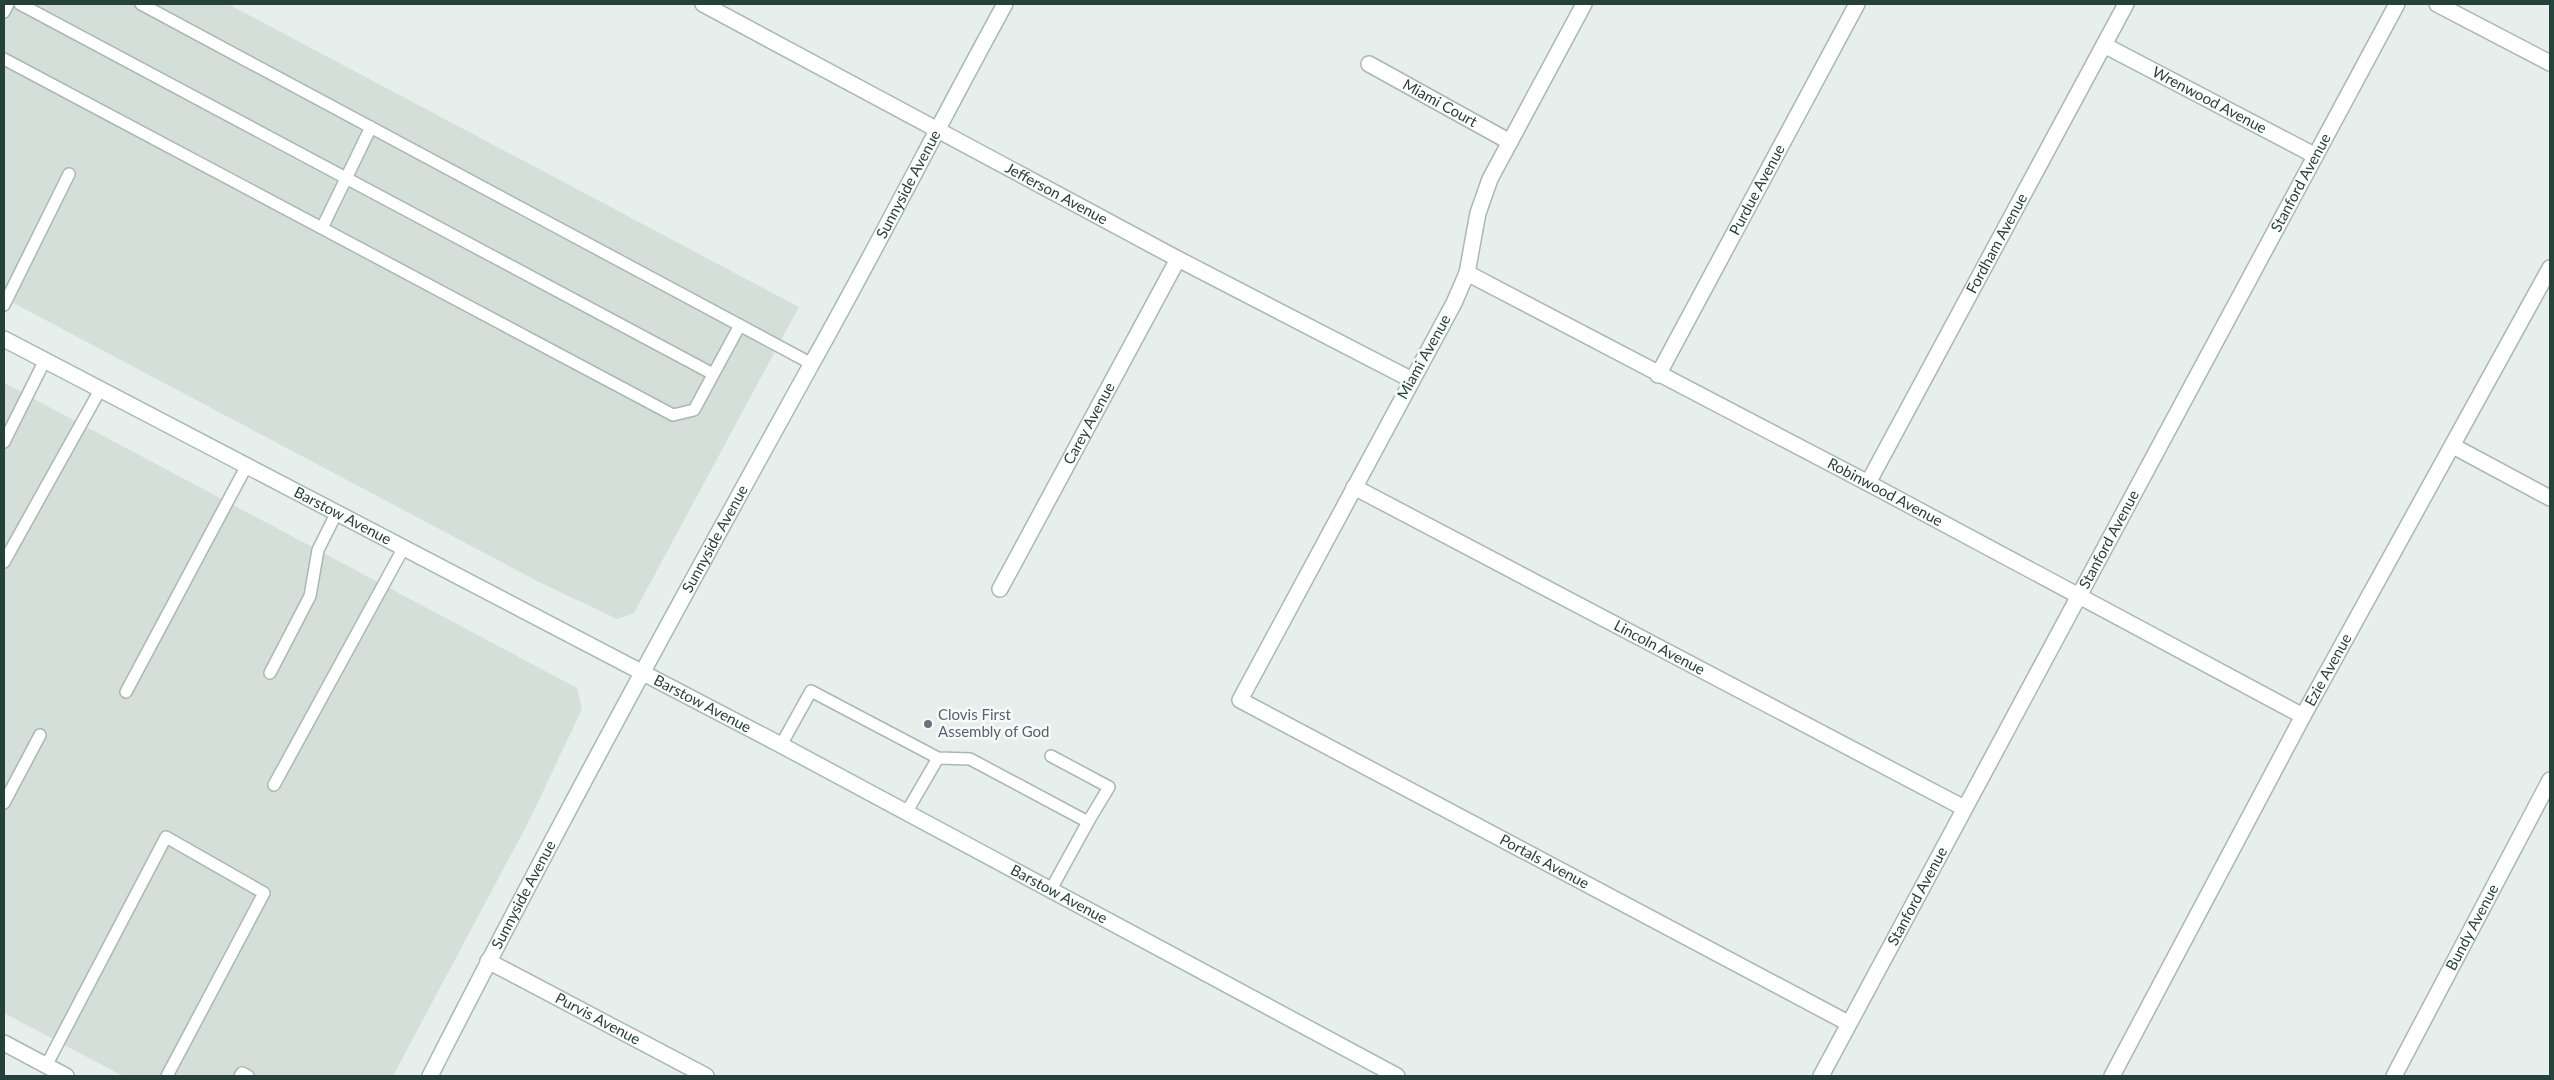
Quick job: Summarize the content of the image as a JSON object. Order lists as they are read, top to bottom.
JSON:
{
  "streets": {
    "street": [
      "Wrenwood Avenue",
      "Miami Court",
      "Sunnyside Avenue",
      "Stanford Avenue",
      "Purdue Avenue",
      "Jefferson Avenue",
      "Fordham Avenue",
      "Miami Avenue",
      "Carey Avenue",
      "Robinwood Avenue",
      "Barstow Avenue",
      "Lincoln Avenue",
      "Ezie Avenue",
      "Portals Avenue",
      "Bundy Avenue",
      "Purvis Avenue"
    ]
  },
  "crossings": [
    ["Wrenwood Avenue", "Stanford Avenue"],
    ["Wrenwood Avenue", "Fordham Avenue"],
    ["Miami Court", "Miami Avenue"],
    ["Sunnyside Avenue", "Jefferson Avenue"],
    ["Sunnyside Avenue", "Barstow Avenue"],
    ["Sunnyside Avenue", "Purvis Avenue"],
    ["Stanford Avenue", "Robinwood Avenue"],
    ["Stanford Avenue", "Lincoln Avenue"],
    ["Stanford Avenue", "Portals Avenue"],
    ["Purdue Avenue", "Robinwood Avenue"],
    ["Jefferson Avenue", "Miami Avenue"],
    ["Jefferson Avenue", "Carey Avenue"],
    ["Fordham Avenue", "Robinwood Avenue"],
    ["Miami Avenue", "Robinwood Avenue"],
    ["Miami Avenue", "Lincoln Avenue"],
    ["Miami Avenue", "Portals Avenue"],
    ["Robinwood Avenue", "Ezie Avenue"]
  ],
  "places": ["Clovis First Assembly of God"]
}
